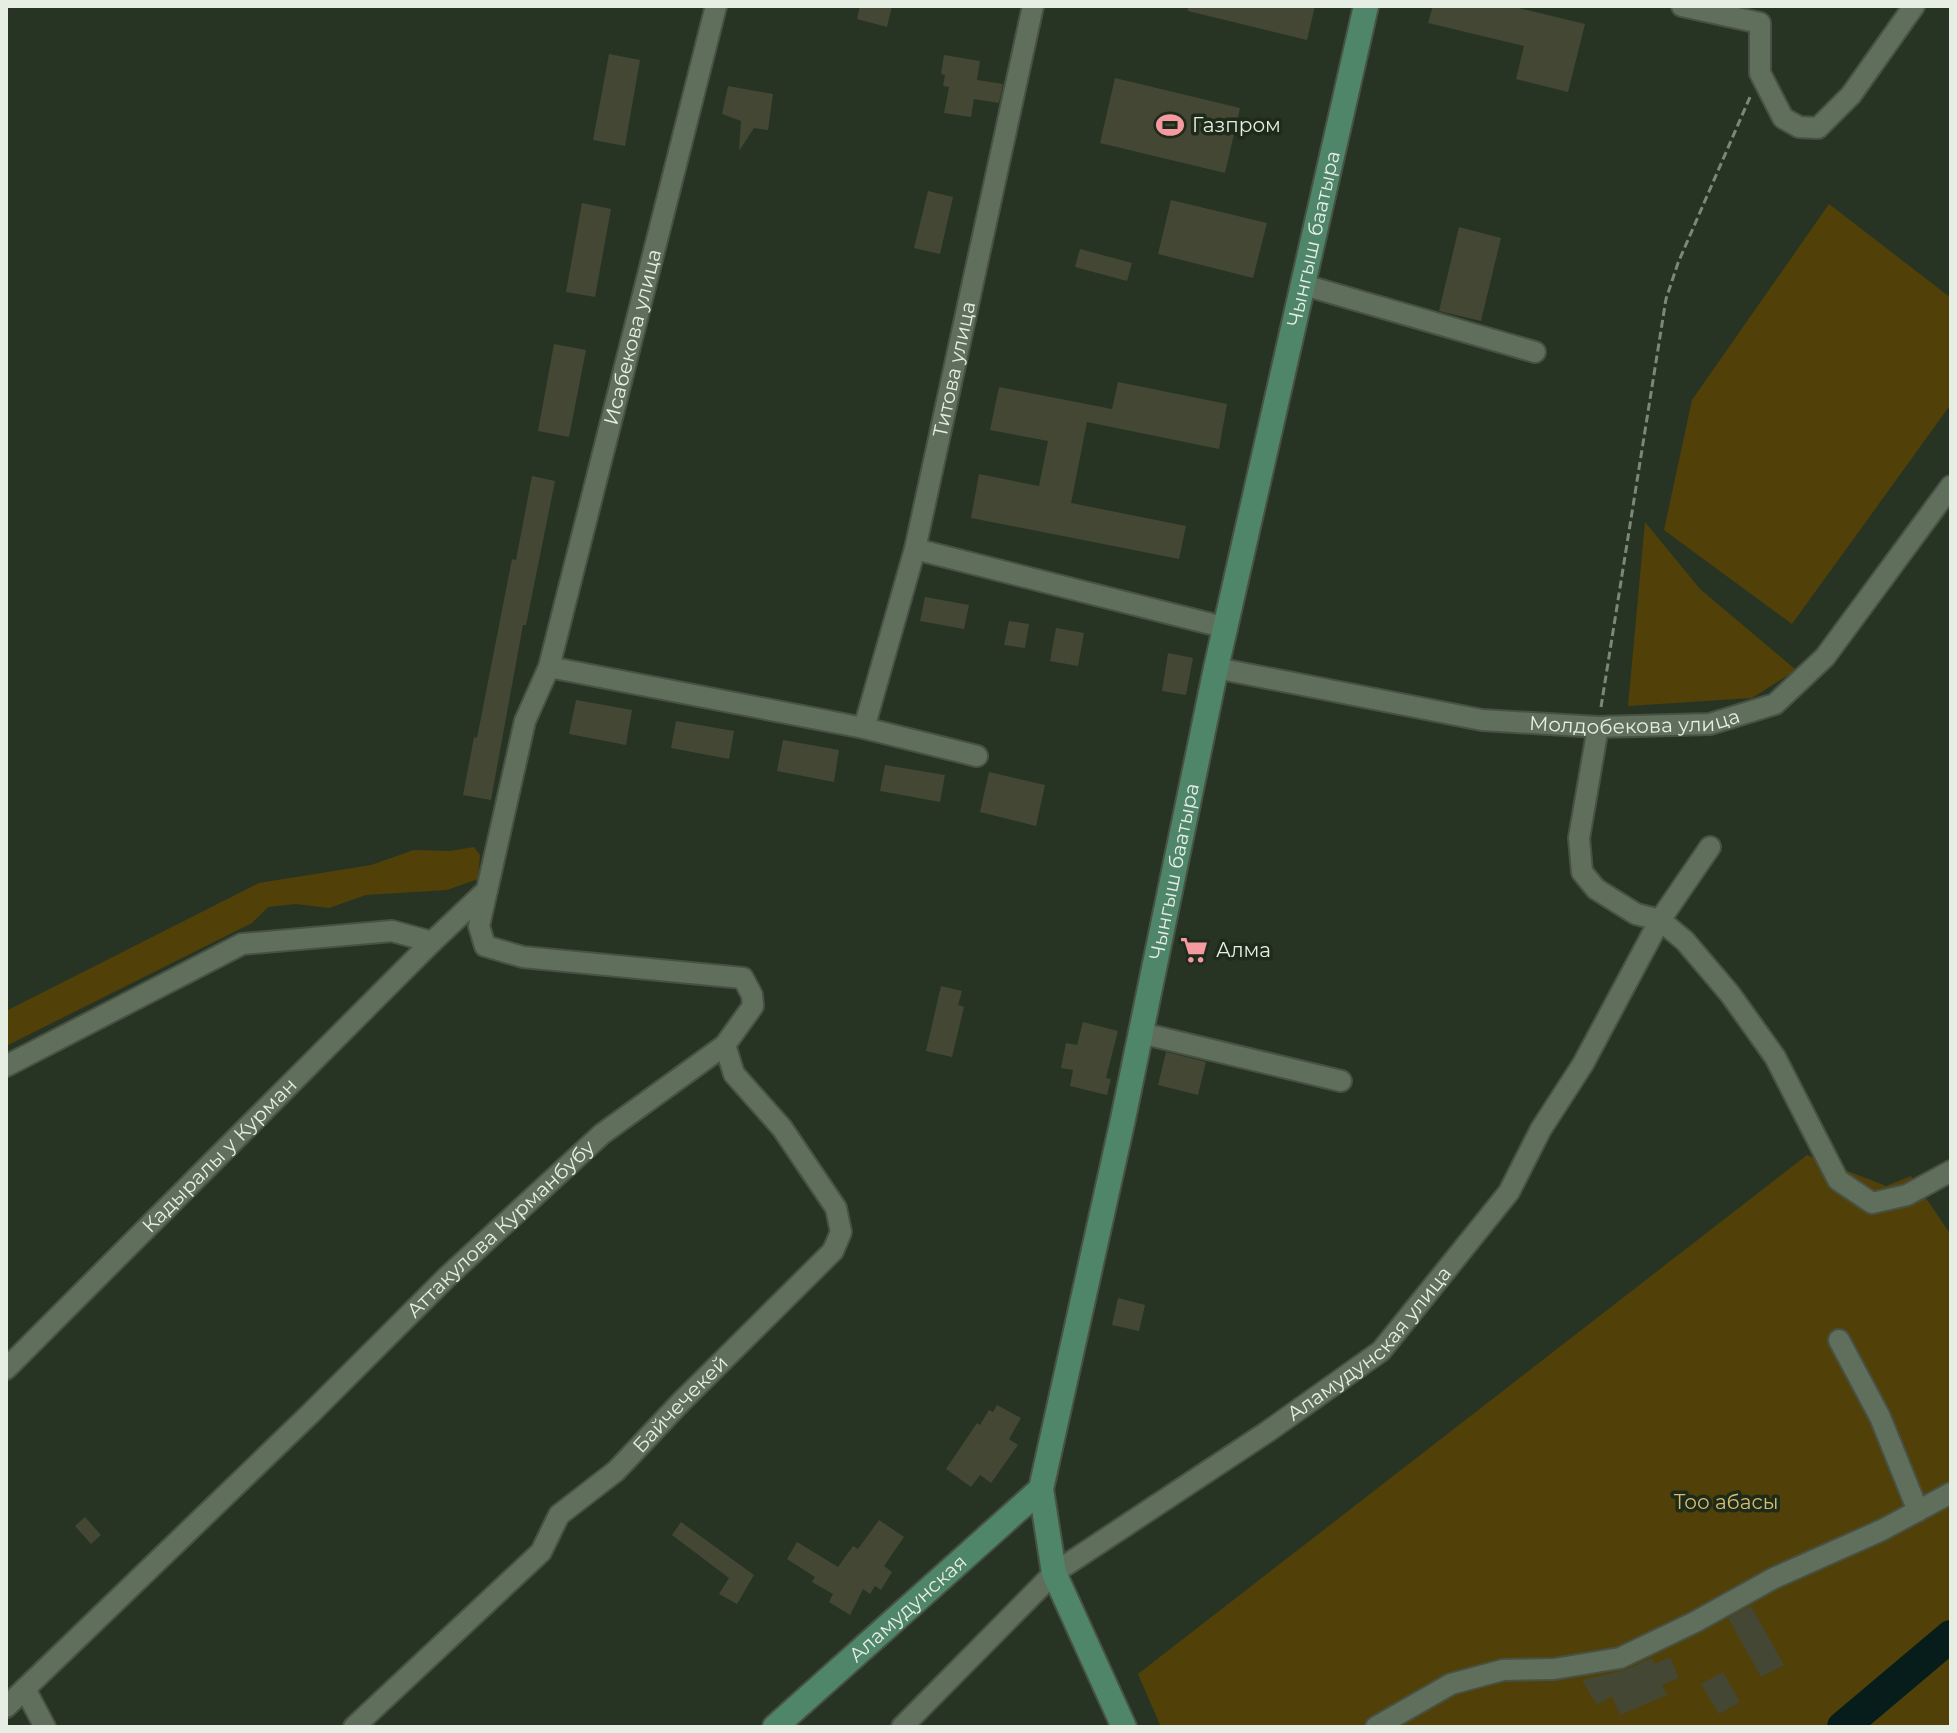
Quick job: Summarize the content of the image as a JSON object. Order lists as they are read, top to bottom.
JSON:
{
  "streets": {
    "main road": ["Чынгыш баатыра", "Аламудунская"],
    "street": [
      "Исабекова улица",
      "Титова улица",
      "Молдобекова улица",
      "Кадыралы у Курман",
      "Аттакулова Курманбубу",
      "Аламудунская улица",
      "Байчечекей"
    ]
  },
  "crossings": [
    ["Чынгыш баатыра", "Молдобекова улица"],
    ["Чынгыш баатыра", "Аламудунская улица"],
    ["Чынгыш баатыра", "Аламудунская"],
    ["Исабекова улица", "Кадыралы у Курман"],
    ["Исабекова улица", "Аттакулова Курманбубу"],
    ["Кадыралы у Курман", "Аттакулова Курманбубу"],
    ["Аттакулова Курманбубу", "Байчечекей"]
  ],
  "parks": ["Тоо абасы"],
  "places": {
    "sports": ["Газпром"],
    "supermarket": ["Алма"]
  }
}
